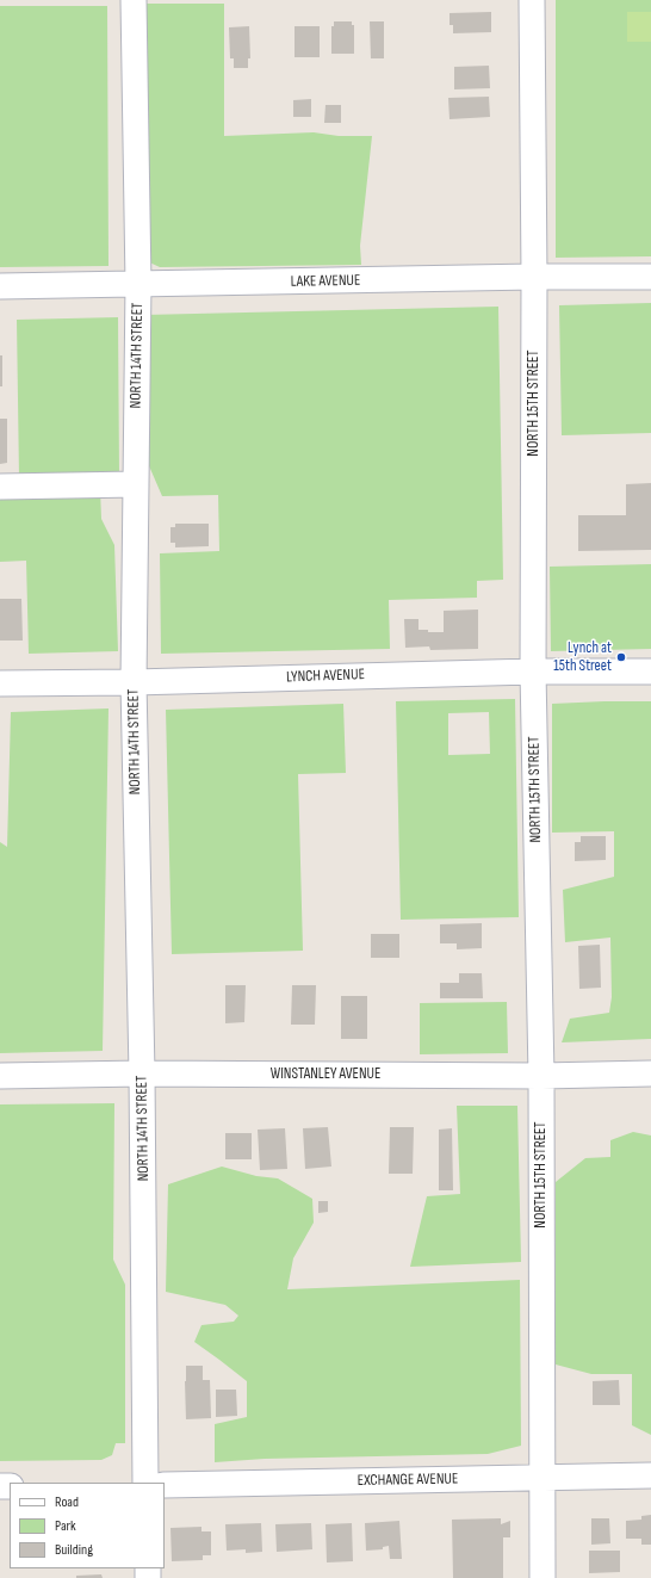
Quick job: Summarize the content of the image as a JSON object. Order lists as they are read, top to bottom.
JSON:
{
  "streets": {
    "street": [
      "LAKE AVENUE",
      "NORTH 14TH STREET",
      "NORTH 15TH STREET",
      "LYNCH AVENUE",
      "WINSTANLEY AVENUE",
      "EXCHANGE AVENUE"
    ]
  },
  "crossings": [
    ["LAKE AVENUE", "NORTH 14TH STREET"],
    ["LAKE AVENUE", "NORTH 15TH STREET"],
    ["NORTH 14TH STREET", "LYNCH AVENUE"],
    ["NORTH 14TH STREET", "WINSTANLEY AVENUE"],
    ["NORTH 15TH STREET", "LYNCH AVENUE"],
    ["NORTH 15TH STREET", "WINSTANLEY AVENUE"],
    ["NORTH 15TH STREET", "EXCHANGE AVENUE"]
  ],
  "places": ["Lynch at 15th Street"],
  "legend": ["Road", "Park", "Building"]
}
